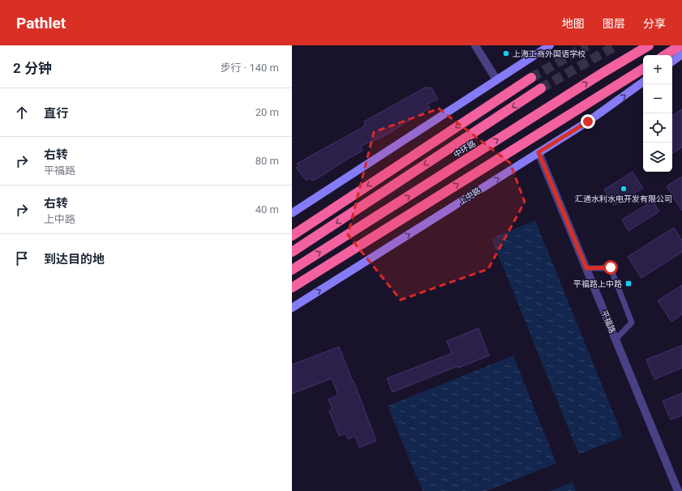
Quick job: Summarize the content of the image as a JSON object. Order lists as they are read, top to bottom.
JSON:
{
  "streets": {
    "highway": ["中环路"],
    "main road": ["上中路"],
    "street": ["平福路"]
  },
  "crossings": [
    ["上中路", "平福路"]
  ],
  "one_way": ["上中路"],
  "places": {
    "other": ["上海工商外国语学校", "汇通水利水电开发有限公司"],
    "transit": ["平福路上中路"]
  },
  "page": {
    "header": "Pathlet",
    "nav": ["地图", "图层", "分享"],
    "heading": ["2 分钟", "步行 · 140 m"],
    "map_buttons": ["+", "−"],
    "list": [
      ["直行", "20 m"],
      ["右转", "平福路", "80 m"],
      ["右转", "上中路", "40 m"],
      "到达目的地"
    ]
  }
}
